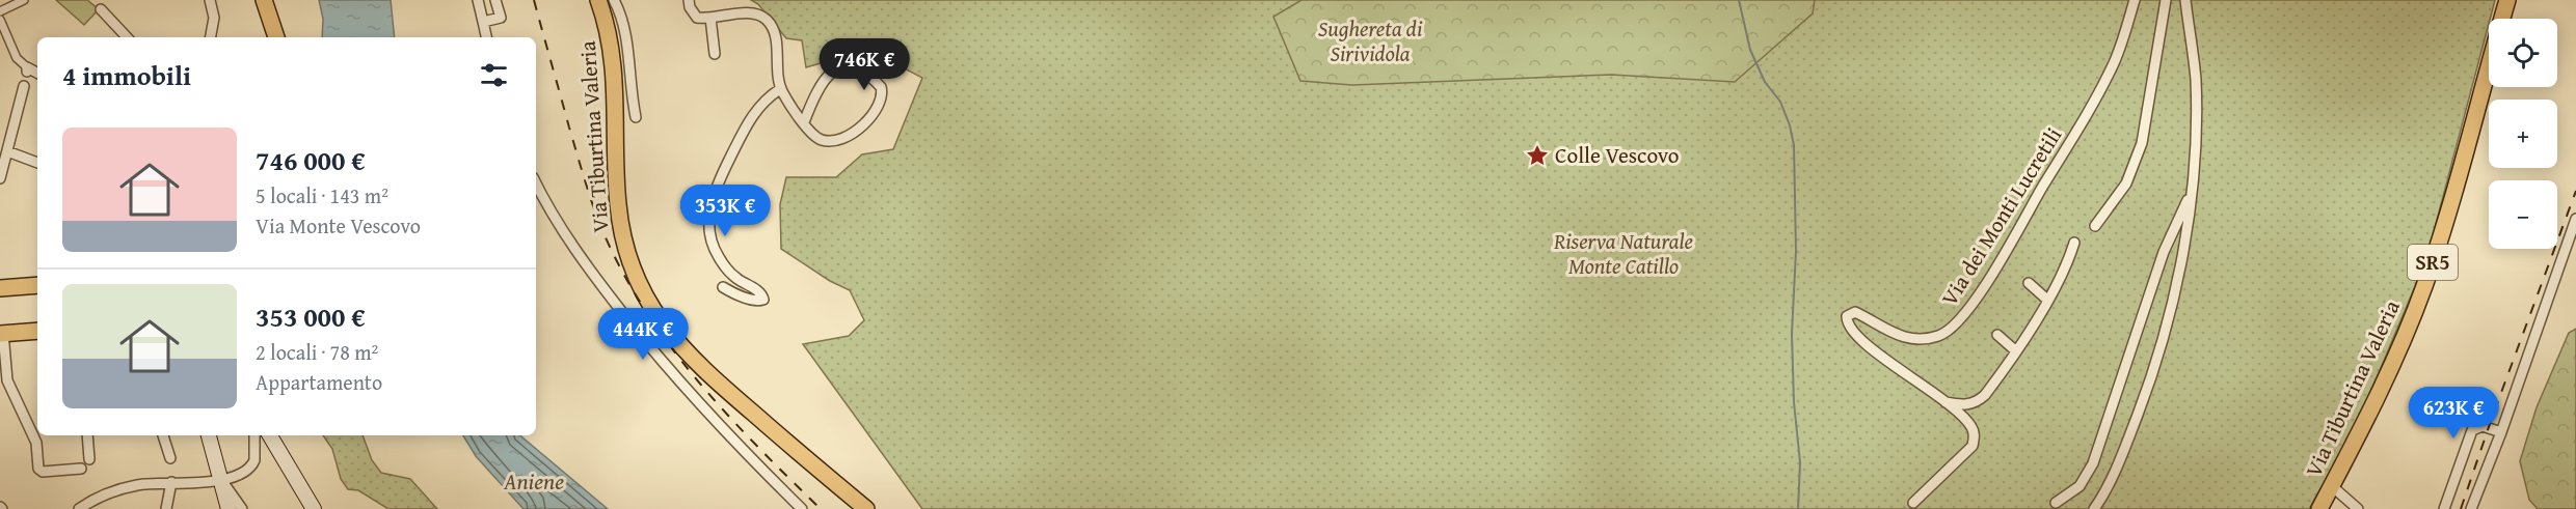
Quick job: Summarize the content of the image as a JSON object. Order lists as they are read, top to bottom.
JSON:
{
  "streets": {
    "main road": ["Via Tiburtina Valeria", "SR5"],
    "street": ["Via dei Monti Lucretili"]
  },
  "water": ["Aniene"],
  "parks": ["Sughereta di Sirividola", "Riserva Naturale Monte Catillo"],
  "places": {
    "place": ["Colle Vescovo"]
  },
  "page": {
    "map_buttons": ["+", "−"],
    "heading": "4 immobili",
    "price": [
      "746K €",
      "353K €",
      "444K €",
      "623K €"
    ],
    "list": [
      {
        "name": "746 000 €",
        "note": "5 locali · 143 m² · Via Monte Vescovo"
      },
      {
        "name": "353 000 €",
        "note": "2 locali · 78 m² · Appartamento"
      }
    ]
  }
}
